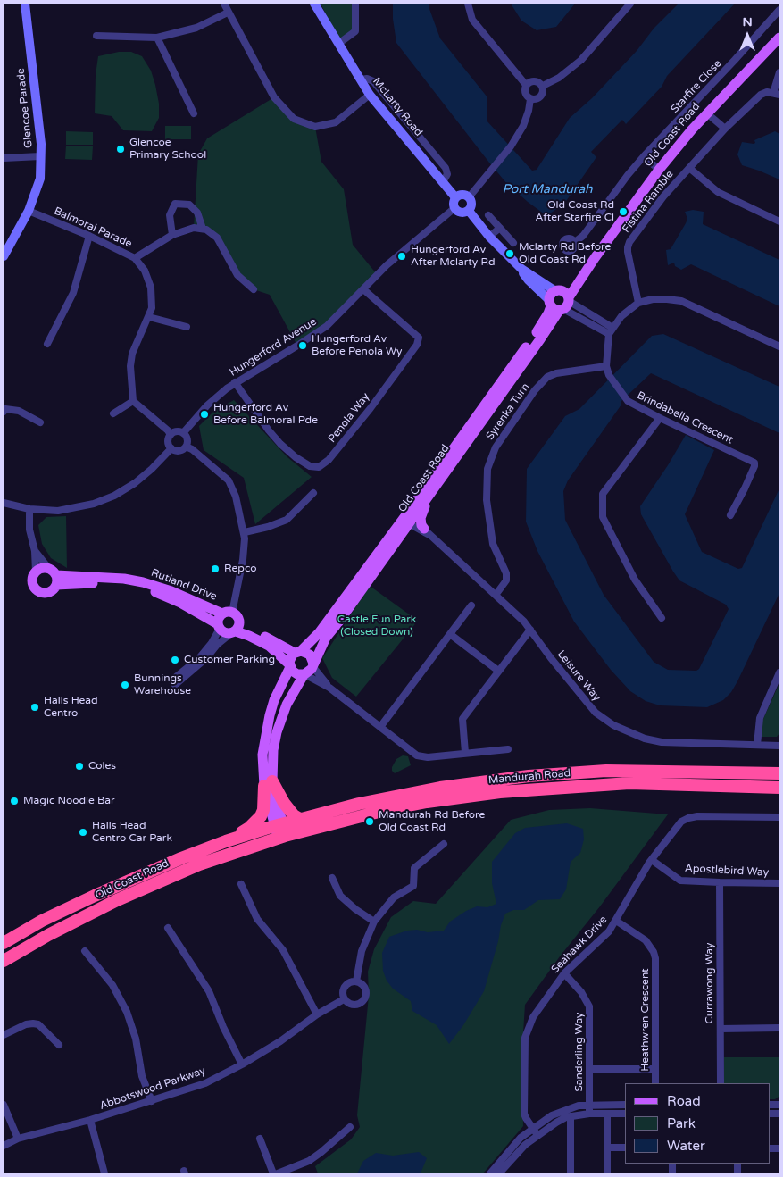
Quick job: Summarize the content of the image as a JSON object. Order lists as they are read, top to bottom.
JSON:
{
  "streets": {
    "highway": ["Old Coast Road", "Mandurah Road"],
    "main road": ["Rutland Drive"],
    "street": [
      "Starfire Close",
      "McLarty Road",
      "Glencoe Parade",
      "Fistina Ramble",
      "Balmoral Parade",
      "Hungerford Avenue",
      "Syrenka Turn",
      "Penola Way",
      "Brindabella Crescent",
      "Leisure Way",
      "Apostlebird Way",
      "Seahawk Drive",
      "Currawong Way",
      "Heathwren Crescent",
      "Sanderling Way",
      "Abbotswood Parkway"
    ]
  },
  "crossings": [
    ["McLarty Road", "Hungerford Avenue"],
    ["Glencoe Parade", "Balmoral Parade"],
    ["Old Coast Road", "Leisure Way"],
    ["Old Coast Road", "Mandurah Road"],
    ["Hungerford Avenue", "Penola Way"],
    ["Syrenka Turn", "Brindabella Crescent"],
    ["Syrenka Turn", "Leisure Way"],
    ["Apostlebird Way", "Seahawk Drive"],
    ["Apostlebird Way", "Currawong Way"],
    ["Seahawk Drive", "Heathwren Crescent"],
    ["Seahawk Drive", "Sanderling Way"]
  ],
  "water": ["Port Mandurah"],
  "parks": ["Castle Fun Park (Closed Down)"],
  "places": [
    "Glencoe Primary School",
    "Old Coast Rd After Starfire Cl",
    "Mclarty Rd Before Old Coast Rd",
    "Hungerford Av After Mclarty Rd",
    "Hungerford Av Before Penola Wy",
    "Hungerford Av Before Balmoral Pde",
    "Repco",
    "Customer Parking",
    "Bunnings Warehouse",
    "Halls Head Centro",
    "Coles",
    "Magic Noodle Bar",
    "Mandurah Rd Before Old Coast Rd",
    "Halls Head Centro Car Park"
  ],
  "legend": ["Road", "Park", "Water"],
  "north": "top"
}
